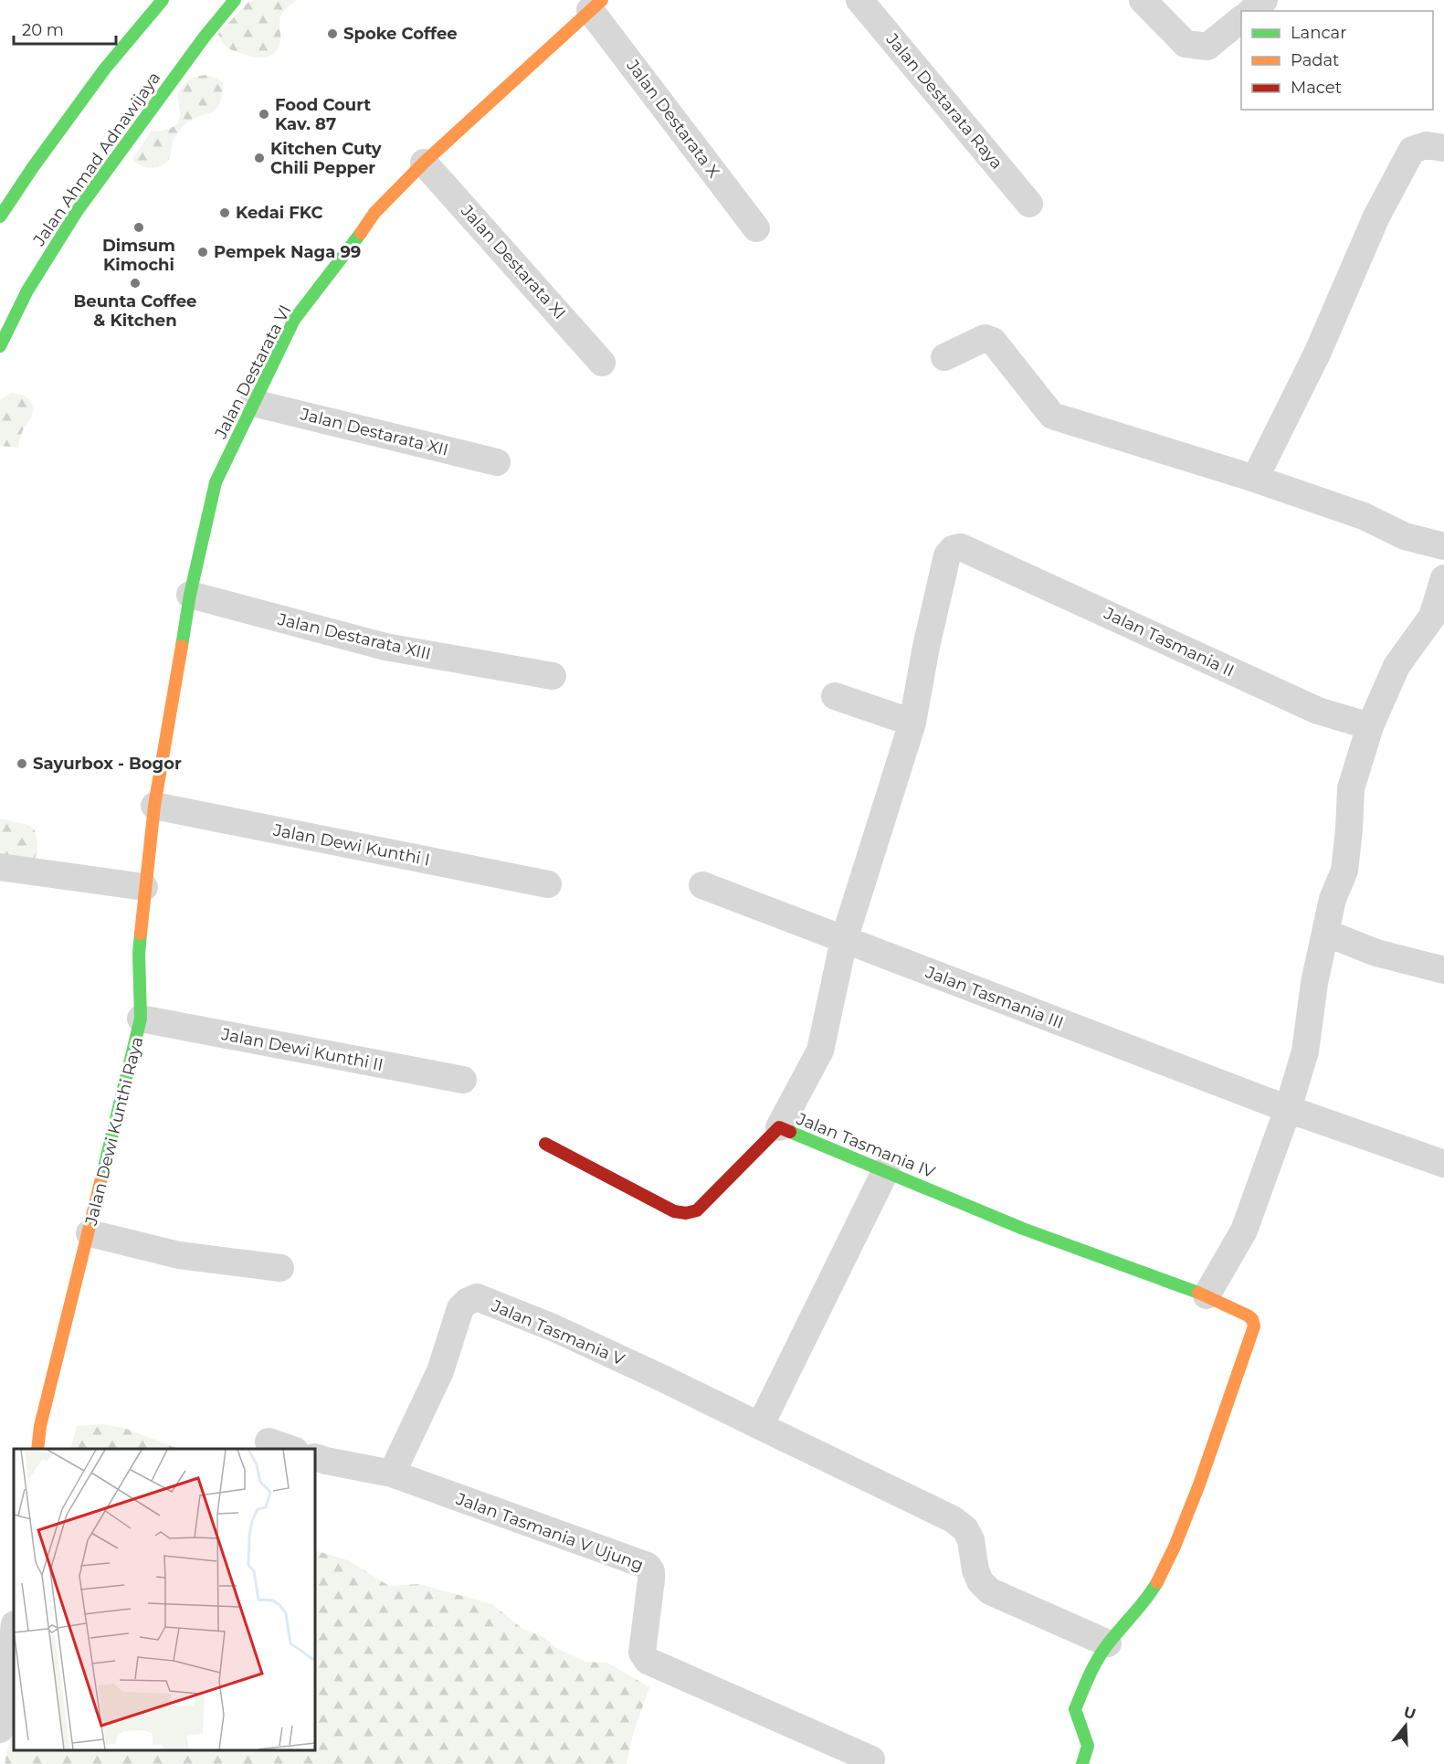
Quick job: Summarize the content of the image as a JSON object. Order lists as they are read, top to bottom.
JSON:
{
  "streets": {
    "street": [
      "Jalan Destarata Raya",
      "Jalan Destarata X",
      "Jalan Ahmad Adnawijaya",
      "Jalan Destarata XI",
      "Jalan Destarata VI",
      "Jalan Destarata XII",
      "Jalan Destarata XIII",
      "Jalan Tasmania II",
      "Jalan Dewi Kunthi I",
      "Jalan Tasmania III",
      "Jalan Dewi Kunthi II",
      "Jalan Dewi Kunthi Raya",
      "Jalan Tasmania IV",
      "Jalan Tasmania V",
      "Jalan Tasmania V Ujung"
    ]
  },
  "crossings": [
    ["Jalan Destarata X", "Jalan Destarata VI"],
    ["Jalan Destarata XI", "Jalan Destarata VI"],
    ["Jalan Destarata VI", "Jalan Destarata XII"],
    ["Jalan Destarata VI", "Jalan Destarata XIII"],
    ["Jalan Destarata VI", "Jalan Dewi Kunthi I"],
    ["Jalan Destarata VI", "Jalan Dewi Kunthi Raya"],
    ["Jalan Dewi Kunthi I", "Jalan Dewi Kunthi Raya"],
    ["Jalan Dewi Kunthi II", "Jalan Dewi Kunthi Raya"],
    ["Jalan Tasmania IV", "Jalan Tasmania V"],
    ["Jalan Tasmania V", "Jalan Tasmania V Ujung"]
  ],
  "places": [
    "Spoke Coffee",
    "Food Court Kav. 87",
    "Kitchen Cuty Chili Pepper",
    "Kedai FKC",
    "Dimsum Kimochi",
    "Pempek Naga 99",
    "Beunta Coffee & Kitchen",
    "Sayurbox - Bogor"
  ],
  "legend": ["Lancar", "Padat", "Macet"],
  "scale_bar": "20 m",
  "north": "top"
}
